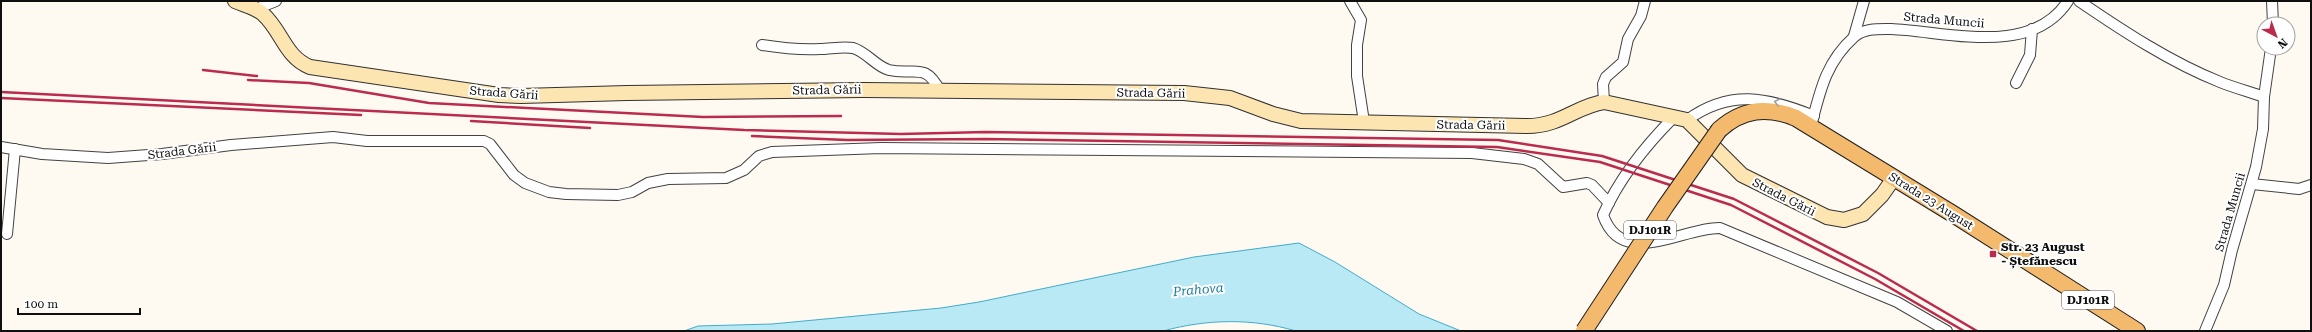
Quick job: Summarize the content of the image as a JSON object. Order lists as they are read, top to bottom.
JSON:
{
  "streets": {
    "main road": ["Strada 23 August", "DJ101R"],
    "street": ["Strada Muncii", "Strada Gării"]
  },
  "crossings": [
    ["Strada Gării", "Strada 23 August"]
  ],
  "water": ["Prahova"],
  "places": {
    "transit": ["Str. 23 August - Ștefănescu"]
  },
  "scale_bar": "100 m",
  "north": "bottom right"
}
